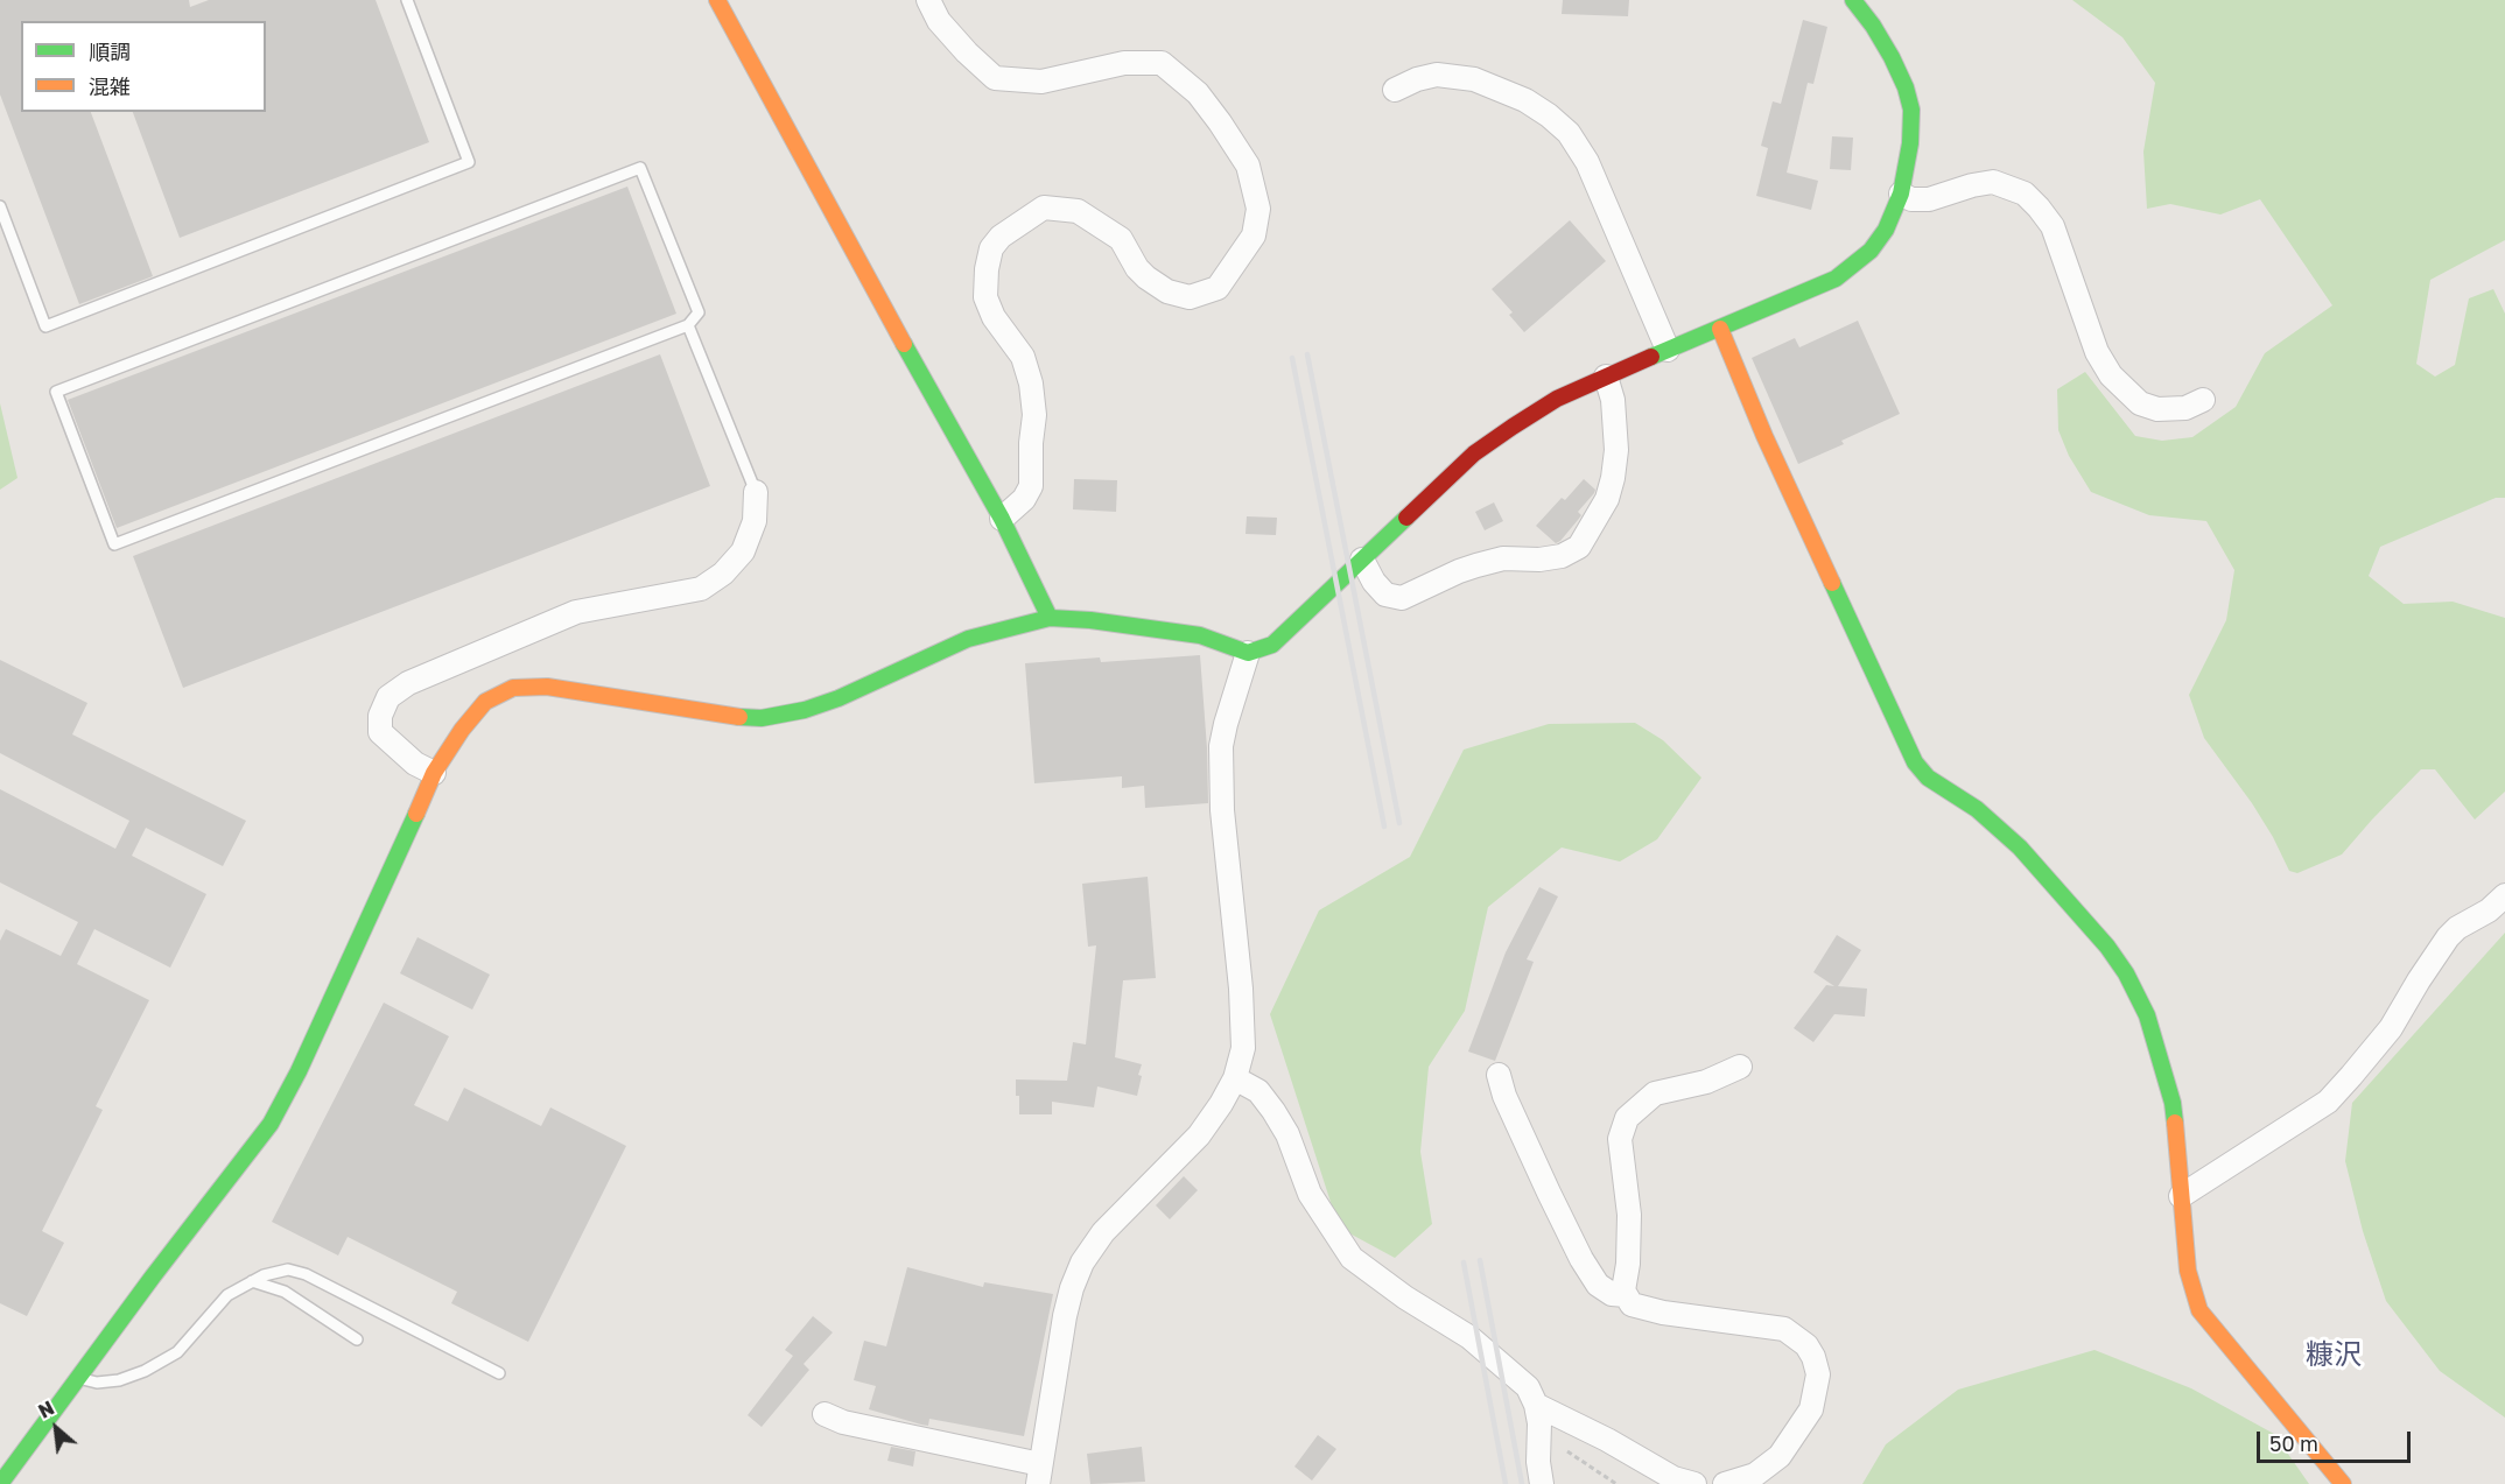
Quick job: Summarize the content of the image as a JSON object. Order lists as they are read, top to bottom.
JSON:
{
  "districts": ["糠沢"],
  "legend": ["順調", "混雑"],
  "scale_bar": "50 m",
  "north": "top left"
}
